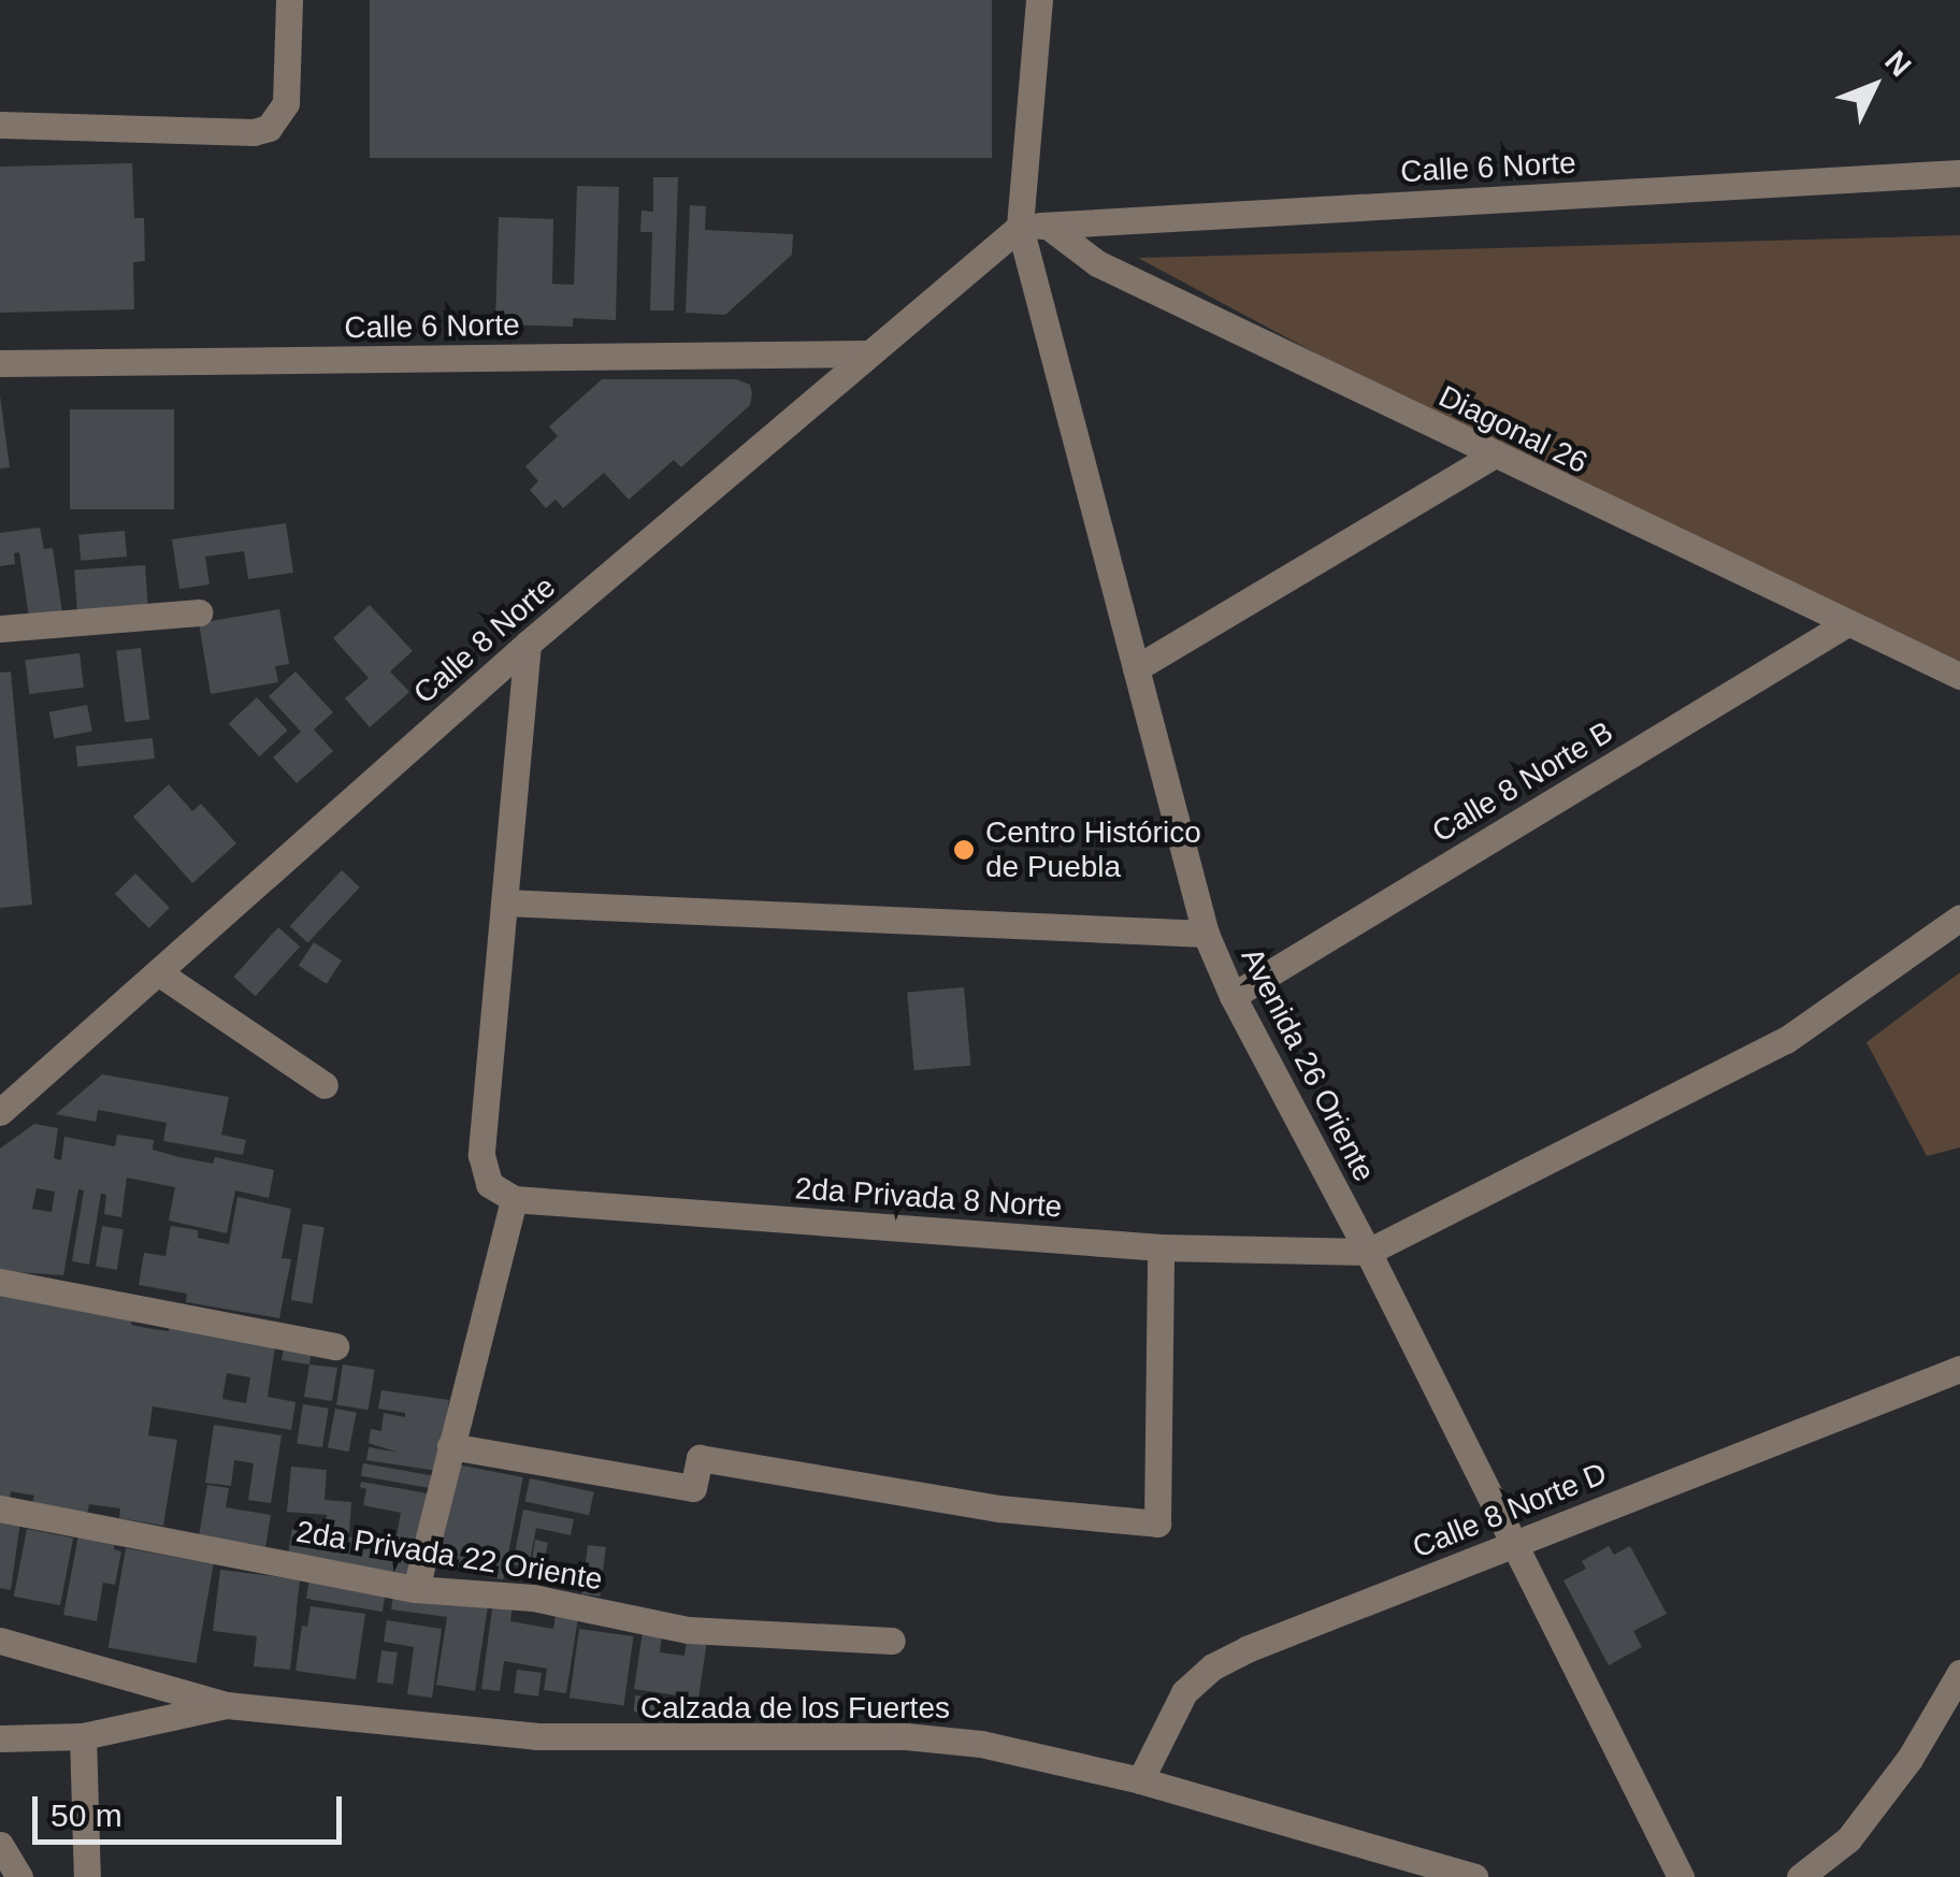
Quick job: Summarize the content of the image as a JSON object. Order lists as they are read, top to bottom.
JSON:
{
  "streets": {
    "street": [
      "Calle 6 Norte",
      "Diagonal 26",
      "Calle 8 Norte",
      "Calle 8 Norte B",
      "Avenida 26 Oriente",
      "2da Privada 8 Norte",
      "Calle 8 Norte D",
      "2da Privada 22 Oriente",
      "Calzada de los Fuertes"
    ]
  },
  "crossings": [
    ["Calle 6 Norte", "Diagonal 26"],
    ["Calle 6 Norte", "Calle 8 Norte"],
    ["Calle 6 Norte", "Avenida 26 Oriente"],
    ["Diagonal 26", "Calle 8 Norte B"],
    ["Calle 8 Norte", "Avenida 26 Oriente"],
    ["Calle 8 Norte B", "Avenida 26 Oriente"],
    ["Avenida 26 Oriente", "2da Privada 8 Norte"],
    ["Avenida 26 Oriente", "Calle 8 Norte D"],
    ["Calle 8 Norte D", "Calzada de los Fuertes"]
  ],
  "places": ["Centro Histórico de Puebla"],
  "scale_bar": "50 m",
  "north": "top right"
}
